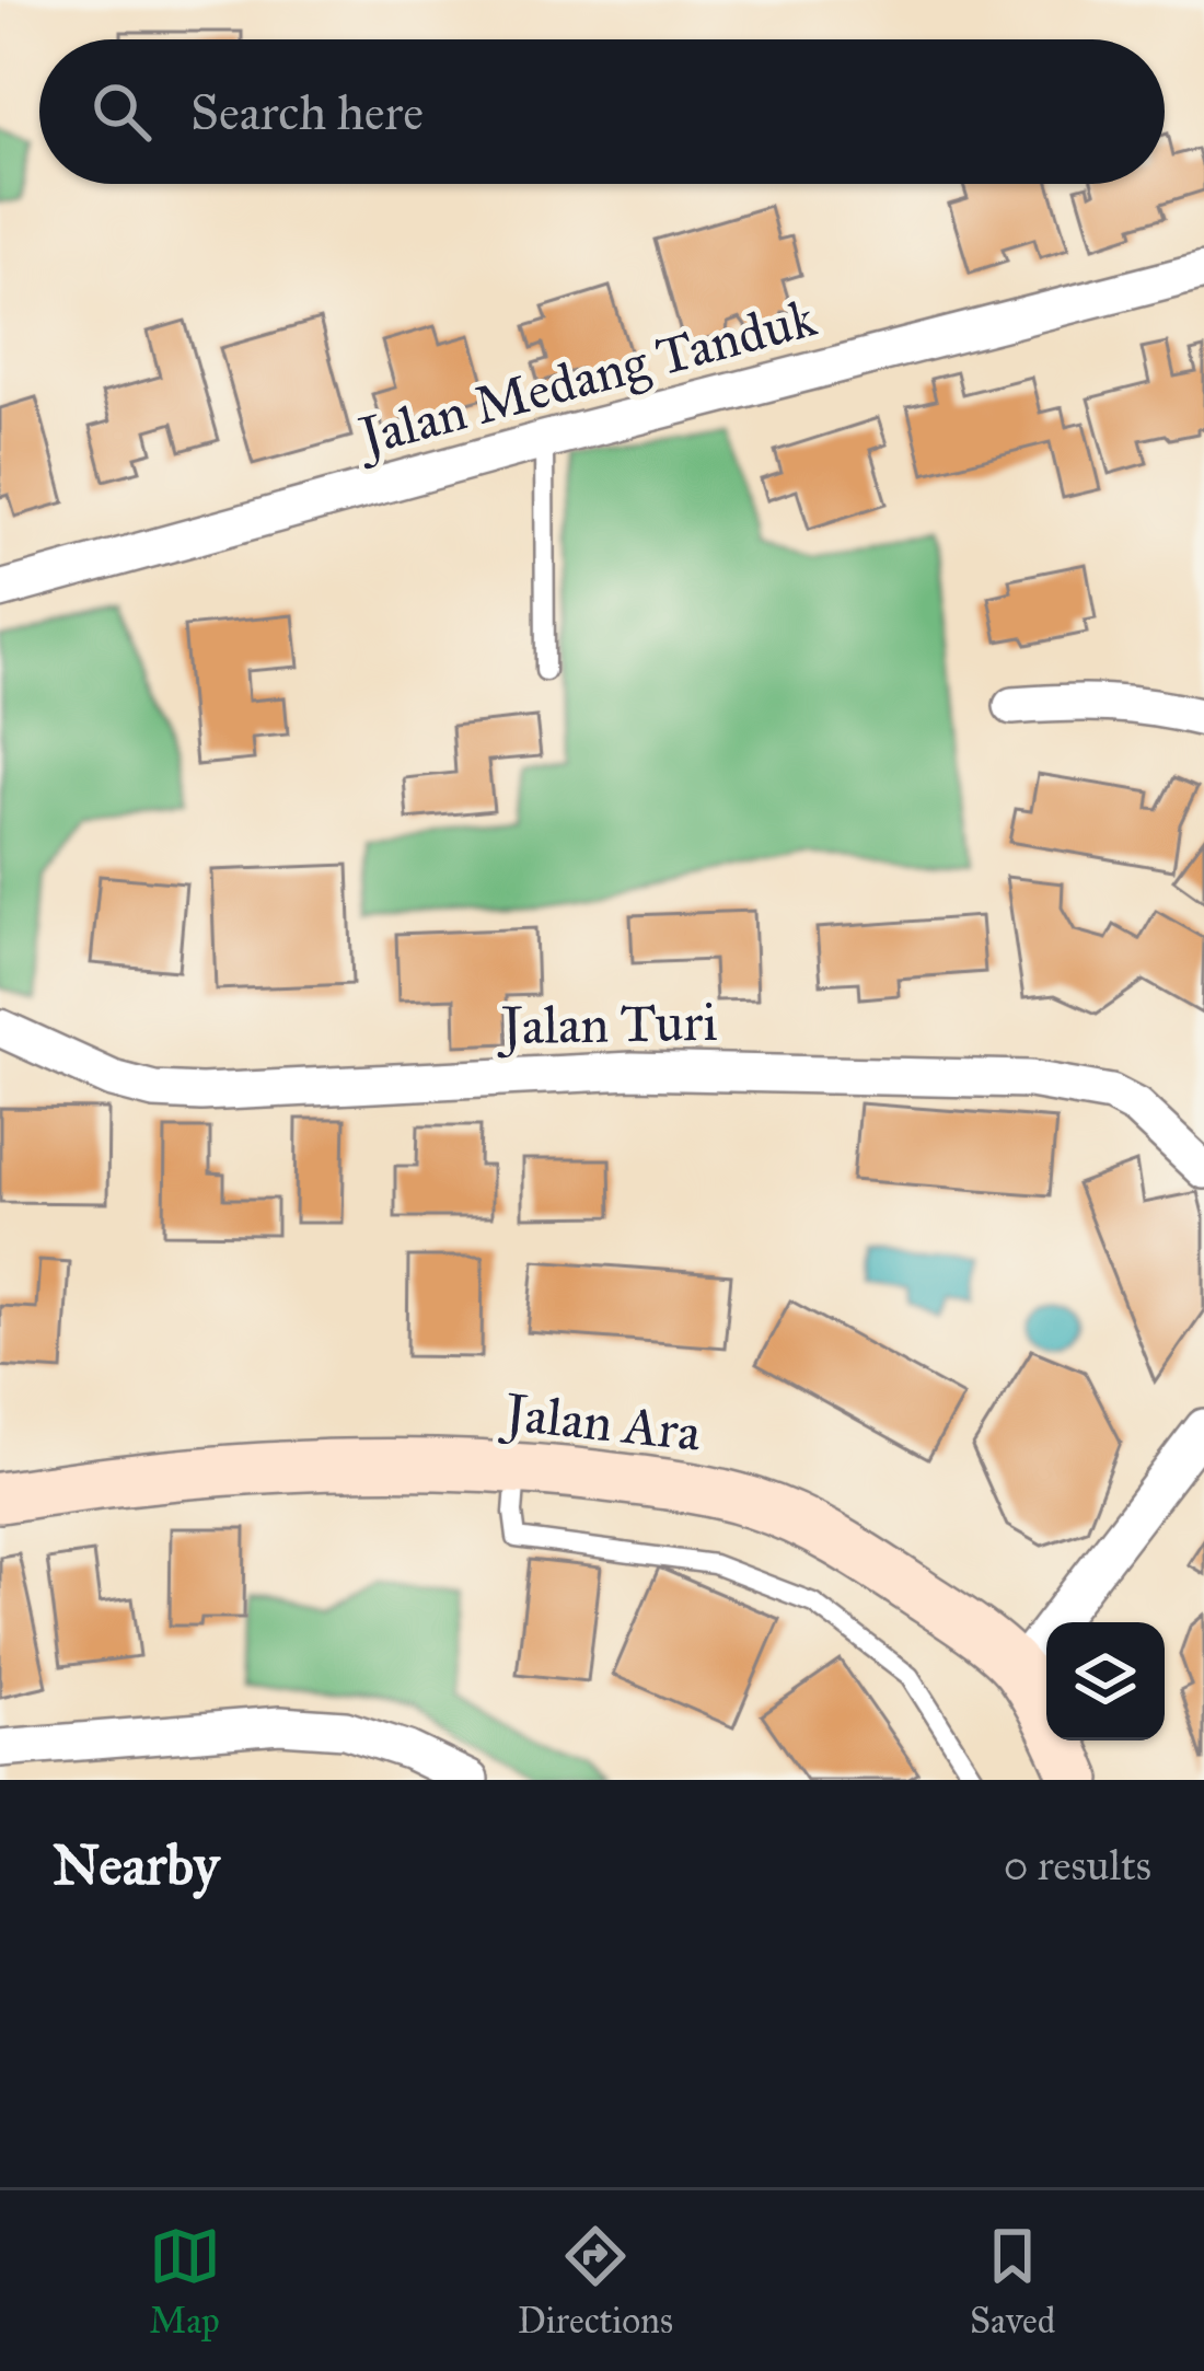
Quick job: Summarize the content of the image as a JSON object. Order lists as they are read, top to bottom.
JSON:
{
  "streets": {
    "street": ["Jalan Medang Tanduk", "Jalan Turi", "Jalan Ara"]
  },
  "page": {
    "search": "Search here",
    "heading": ["Nearby", "0 results"],
    "nav": ["Map", "Directions", "Saved"]
  }
}
